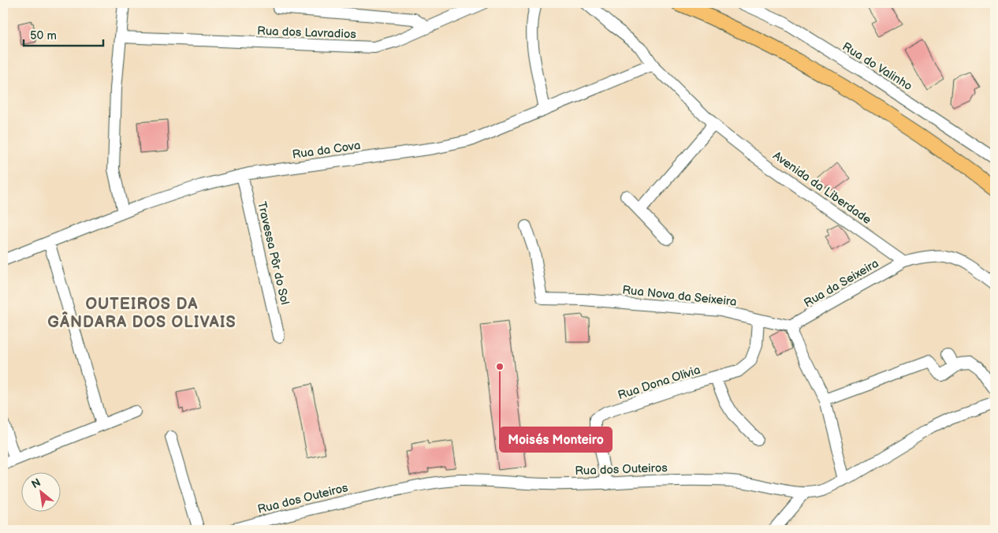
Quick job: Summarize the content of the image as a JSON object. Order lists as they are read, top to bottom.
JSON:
{
  "streets": {
    "street": [
      "Rua dos Lavradios",
      "Rua do Valinho",
      "Rua da Cova",
      "Avenida da Liberdade",
      "Travessa Pôr do Sol",
      "Rua da Seixeira",
      "Rua Nova da Seixeira",
      "Rua Dona Olivia",
      "Rua dos Outeiros"
    ]
  },
  "crossings": [
    ["Rua da Cova", "Avenida da Liberdade"],
    ["Rua da Cova", "Travessa Pôr do Sol"],
    ["Avenida da Liberdade", "Rua da Seixeira"],
    ["Rua da Seixeira", "Rua Nova da Seixeira"],
    ["Rua Nova da Seixeira", "Rua Dona Olivia"],
    ["Rua Dona Olivia", "Rua dos Outeiros"]
  ],
  "districts": ["OUTEIROS DA GÂNDARA DOS OLIVAIS"],
  "places": ["Moisés Monteiro"],
  "scale_bar": "50 m",
  "north": "top left"
}
